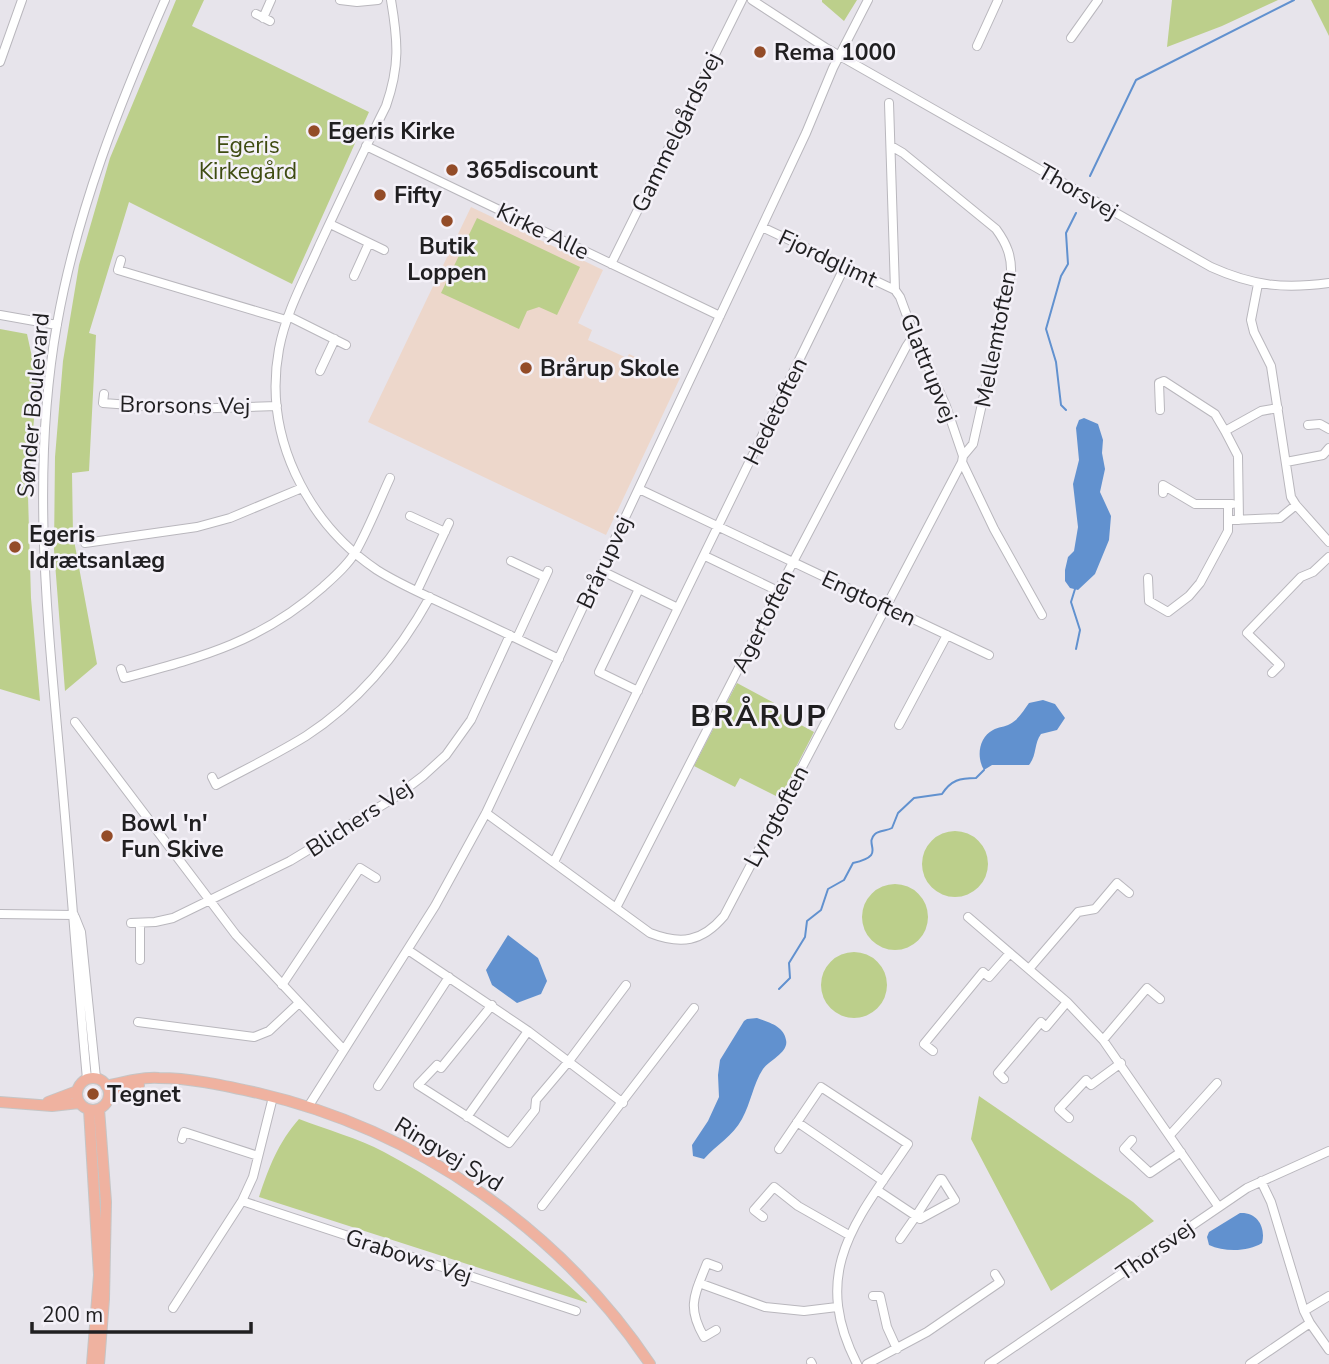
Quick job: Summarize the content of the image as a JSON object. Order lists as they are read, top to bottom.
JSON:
{
  "streets": {
    "main road": ["Ringvej Syd"],
    "street": [
      "Gammelgårdsvej",
      "Thorsvej",
      "Kirke Alle",
      "Fjordglimt",
      "Mellemtoften",
      "Glattrupvej",
      "Sønder Boulevard",
      "Brorsons Vej",
      "Hedetoften",
      "Brårupvej",
      "Engtoften",
      "Agertoften",
      "Lyngtoften",
      "Blichers Vej",
      "Grabows Vej"
    ]
  },
  "crossings": [
    ["Gammelgårdsvej", "Kirke Alle"],
    ["Thorsvej", "Brårupvej"],
    ["Kirke Alle", "Brårupvej"],
    ["Fjordglimt", "Glattrupvej"],
    ["Fjordglimt", "Hedetoften"],
    ["Fjordglimt", "Brårupvej"],
    ["Mellemtoften", "Glattrupvej"],
    ["Mellemtoften", "Lyngtoften"],
    ["Glattrupvej", "Agertoften"],
    ["Glattrupvej", "Lyngtoften"],
    ["Sønder Boulevard", "Ringvej Syd"],
    ["Hedetoften", "Engtoften"],
    ["Hedetoften", "Lyngtoften"],
    ["Brårupvej", "Engtoften"],
    ["Brårupvej", "Lyngtoften"],
    ["Brårupvej", "Ringvej Syd"],
    ["Engtoften", "Agertoften"],
    ["Engtoften", "Lyngtoften"],
    ["Agertoften", "Lyngtoften"]
  ],
  "districts": ["BRÅRUP"],
  "parks": ["Egeris Kirkegård"],
  "places": [
    "Rema 1000",
    "Egeris Kirke",
    "365discount",
    "Fifty",
    "Butik Loppen",
    "Brårup Skole",
    "Egeris Idrætsanlæg",
    "Bowl 'n' Fun Skive",
    "Tegnet"
  ],
  "scale_bar": "200 m"
}
